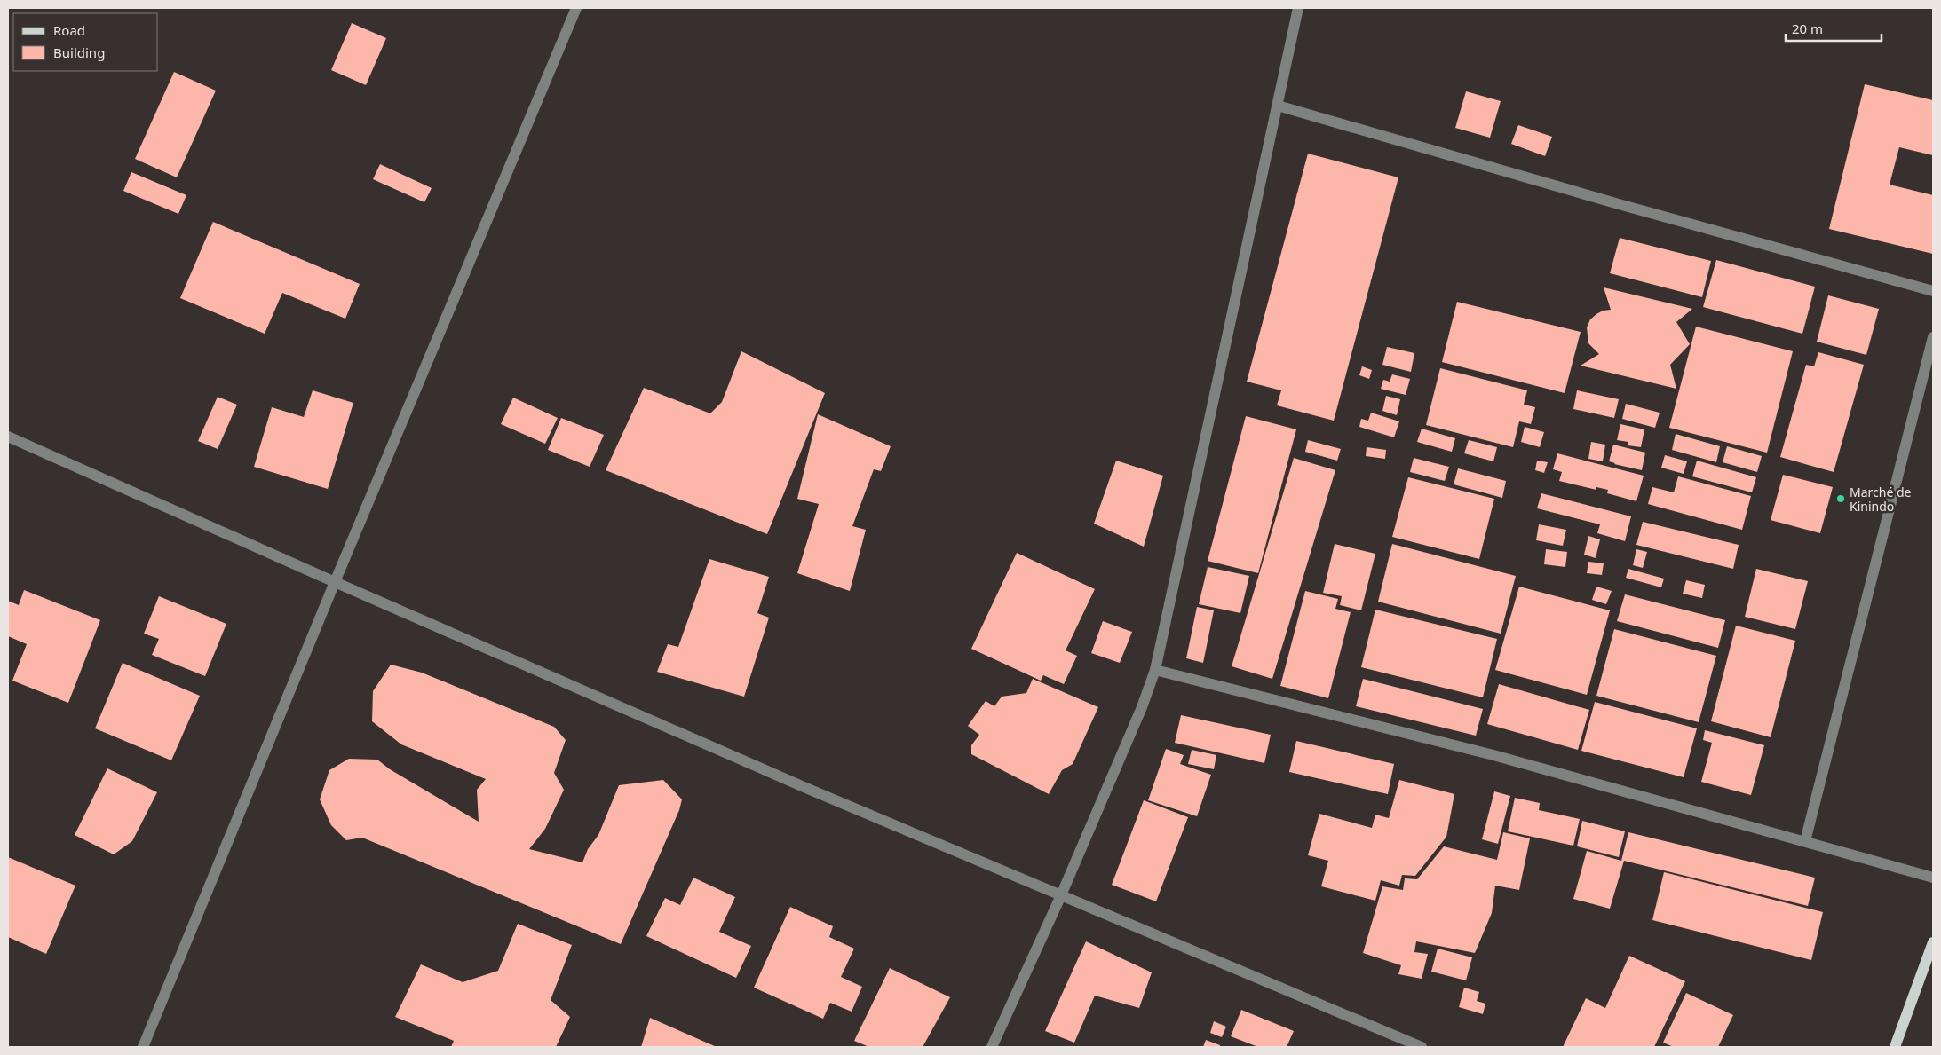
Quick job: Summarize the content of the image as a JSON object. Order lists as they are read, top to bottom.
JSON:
{
  "places": ["Marché de Kinindo"],
  "legend": ["Road", "Building"],
  "scale_bar": "20 m"
}
